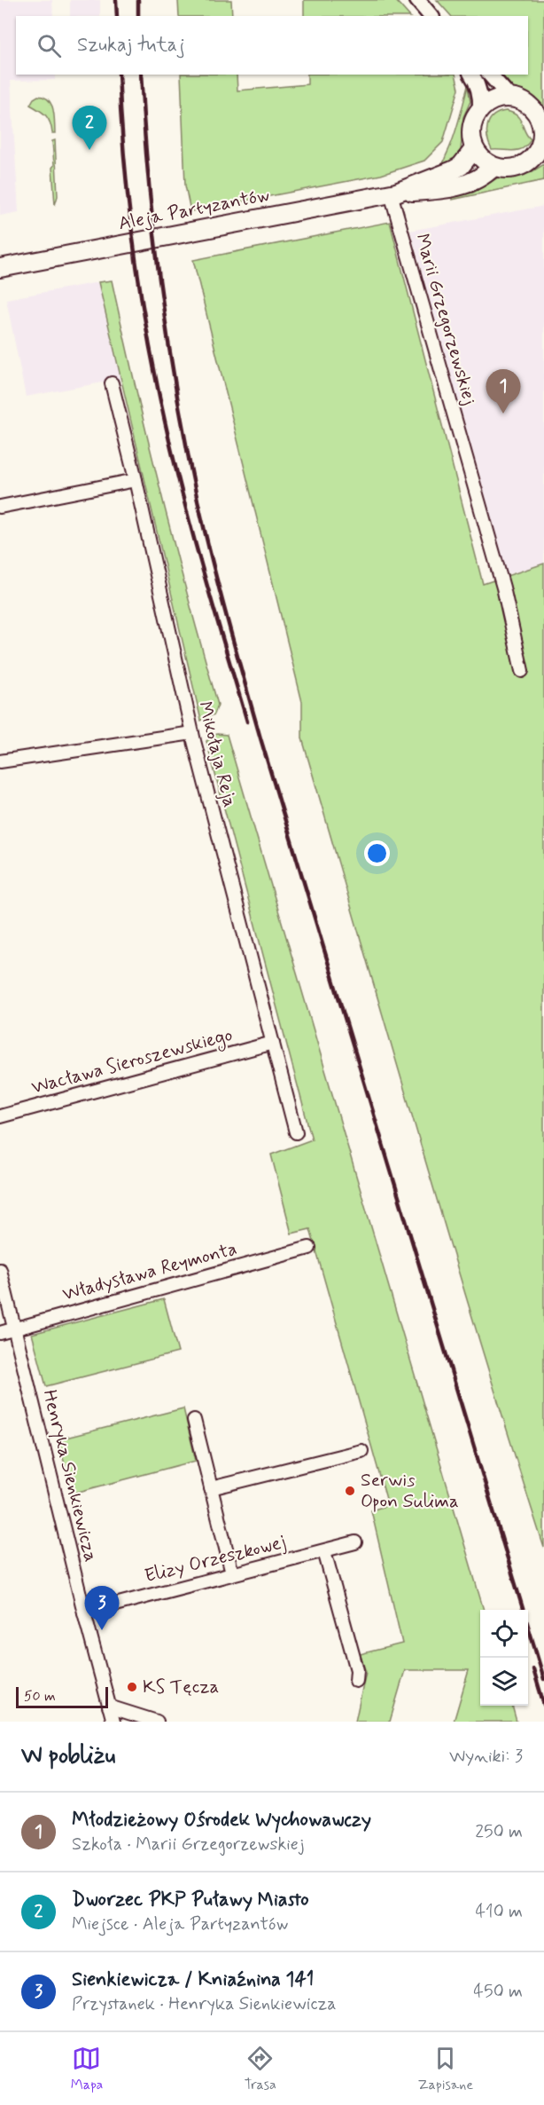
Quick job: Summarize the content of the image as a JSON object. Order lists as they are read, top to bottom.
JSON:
{
  "streets": {
    "main road": ["Aleja Partyzantów"],
    "street": [
      "Marii Grzegorzewskiej",
      "Mikołaja Reja",
      "Wacława Sieroszewskiego",
      "Władysława Reymonta",
      "Henryka Sienkiewicza",
      "Elizy Orzeszkowej"
    ]
  },
  "crossings": [
    ["Aleja Partyzantów", "Marii Grzegorzewskiej"],
    ["Mikołaja Reja", "Wacława Sieroszewskiego"],
    ["Władysława Reymonta", "Henryka Sienkiewicza"],
    ["Henryka Sienkiewicza", "Elizy Orzeszkowej"]
  ],
  "places": ["Serwis Opon Sulima", "KS Tęcza"],
  "scale_bar": "50 m",
  "page": {
    "search": "Szukaj tutaj",
    "pins": ["2", "1", "3"],
    "scale": "50 m",
    "heading": ["W pobliżu", "Wyniki: 3"],
    "list": [
      {
        "mark": "1",
        "name": "Młodzieżowy Ośrodek Wychowawczy",
        "note": "Szkoła · Marii Grzegorzewskiej",
        "value": "250 m"
      },
      {
        "mark": "2",
        "name": "Dworzec PKP Puławy Miasto",
        "note": "Miejsce · Aleja Partyzantów",
        "value": "410 m"
      },
      {
        "mark": "3",
        "name": "Sienkiewicza / Kniaźnina 141",
        "note": "Przystanek · Henryka Sienkiewicza",
        "value": "450 m"
      }
    ],
    "nav": ["Mapa", "Trasa", "Zapisane"]
  }
}
